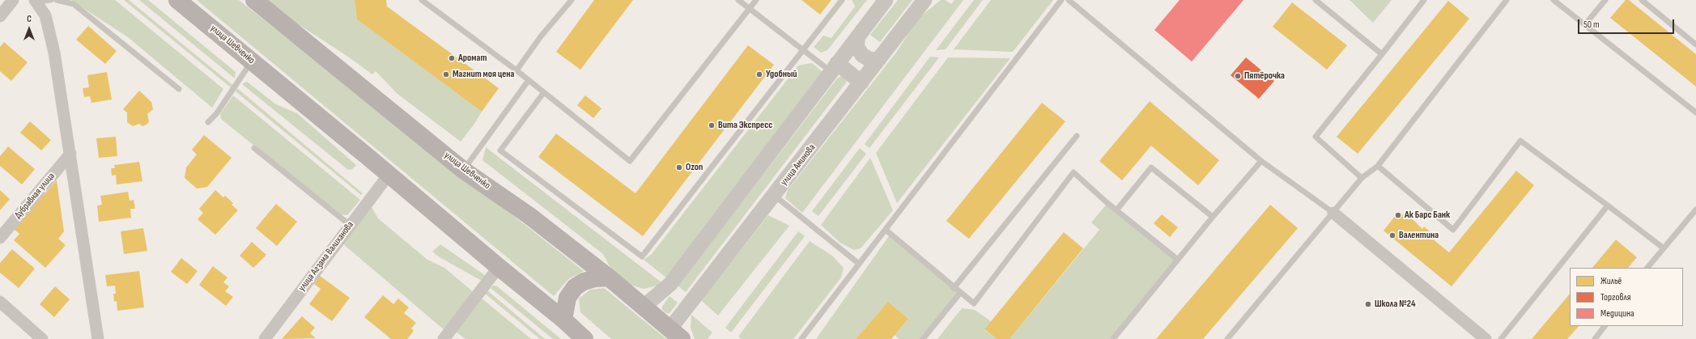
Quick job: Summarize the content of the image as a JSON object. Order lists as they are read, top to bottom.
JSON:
{
  "streets": {
    "main road": ["улица Шевченко"],
    "street": ["улица Аминова", "Дубравная улица", "улица Агзама Валиханова"]
  },
  "crossings": [
    ["улица Шевченко", "улица Аминова"],
    ["улица Шевченко", "улица Агзама Валиханова"]
  ],
  "places": [
    "Аромат",
    "Магнит моя цена",
    "Удобный",
    "Пятёрочка",
    "Вита Экспресс",
    "Ozon",
    "Ак Барс Банк",
    "Валентина",
    "Школа №24"
  ],
  "legend": ["Жильё", "Торговля", "Медицина"],
  "scale_bar": "50 m",
  "north": "top"
}
